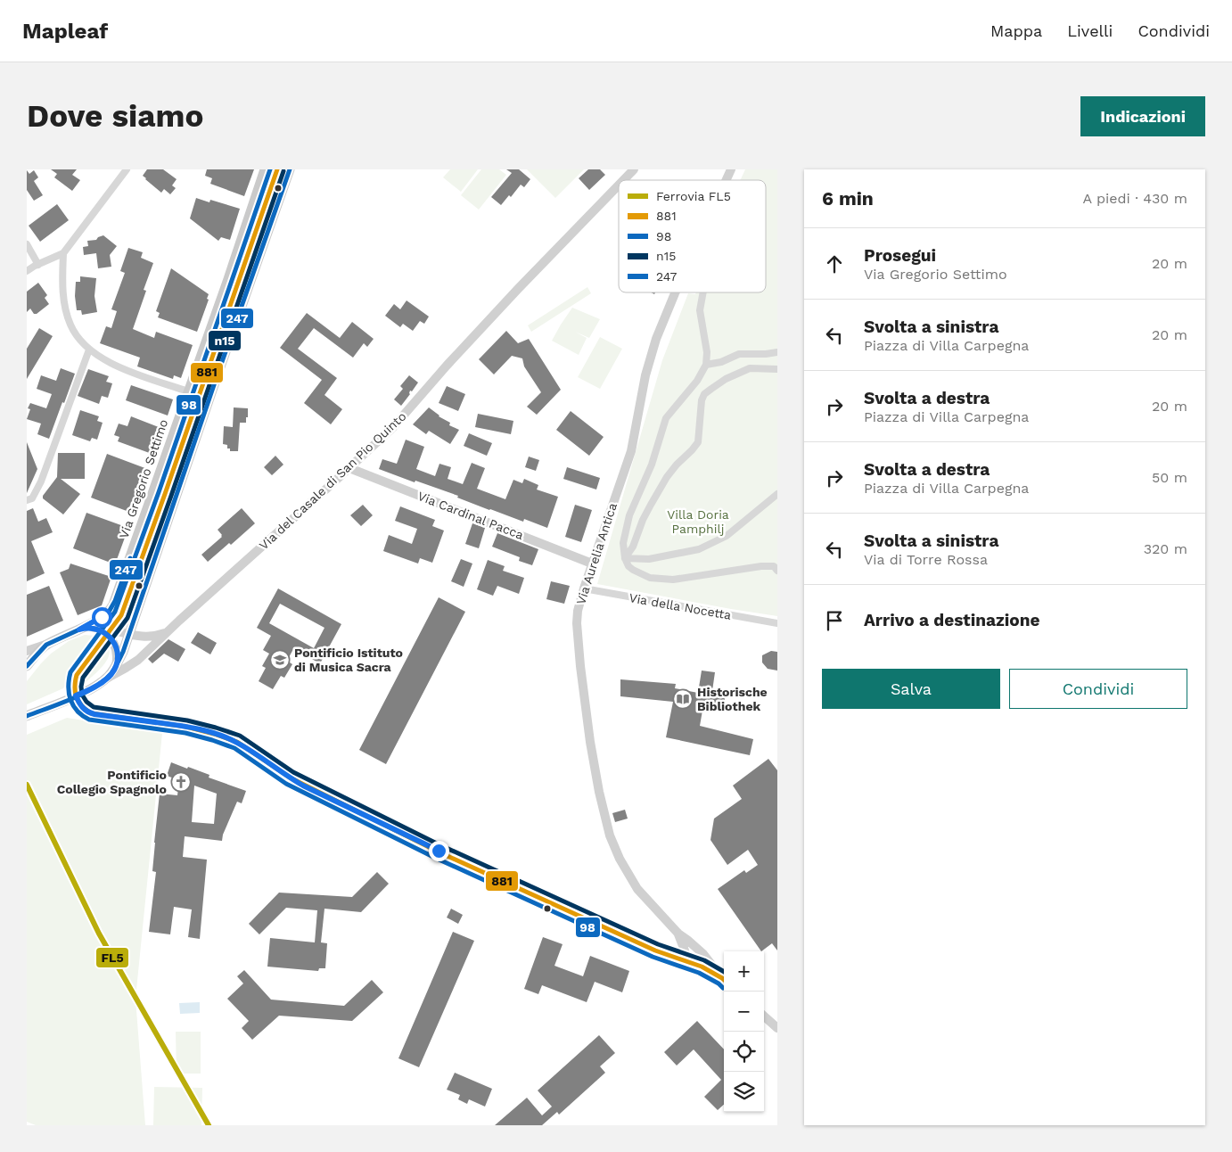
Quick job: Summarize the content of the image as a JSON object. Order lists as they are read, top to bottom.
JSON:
{
  "streets": {
    "main road": [
      "Via Gregorio Settimo",
      "Via del Casale di San Pio Quinto",
      "Via Cardinal Pacca",
      "Via Aurelia Antica"
    ],
    "street": ["Via della Nocetta"]
  },
  "crossings": [
    ["Via del Casale di San Pio Quinto", "Via Cardinal Pacca"],
    ["Via Cardinal Pacca", "Via Aurelia Antica"],
    ["Via Aurelia Antica", "Via della Nocetta"]
  ],
  "parks": ["Villa Doria Pamphilj"],
  "places": {
    "school or university": ["Pontificio Istituto di Musica Sacra"],
    "library": ["Historische Bibliothek"],
    "church": ["Pontificio Collegio Spagnolo"]
  },
  "lines": [
    "transit line 881",
    "transit line 98",
    "transit line 247",
    "transit line n15",
    "rail line FL5"
  ],
  "legend": [
    "Ferrovia FL5",
    "881",
    "98",
    "n15",
    "247"
  ],
  "page": {
    "header": "Mapleaf",
    "nav": ["Mappa", "Livelli", "Condividi"],
    "buttons": [
      "Indicazioni",
      ["Salva", "Condividi"]
    ],
    "title": "Dove siamo",
    "heading": ["6 min", "A piedi · 430 m"],
    "list": [
      ["Prosegui", "Via Gregorio Settimo", "20 m"],
      ["Svolta a sinistra", "Piazza di Villa Carpegna", "20 m"],
      ["Svolta a destra", "Piazza di Villa Carpegna", "20 m"],
      ["Svolta a destra", "Piazza di Villa Carpegna", "50 m"],
      ["Svolta a sinistra", "Via di Torre Rossa", "320 m"],
      "Arrivo a destinazione"
    ],
    "map_buttons": ["+", "−"]
  }
}
